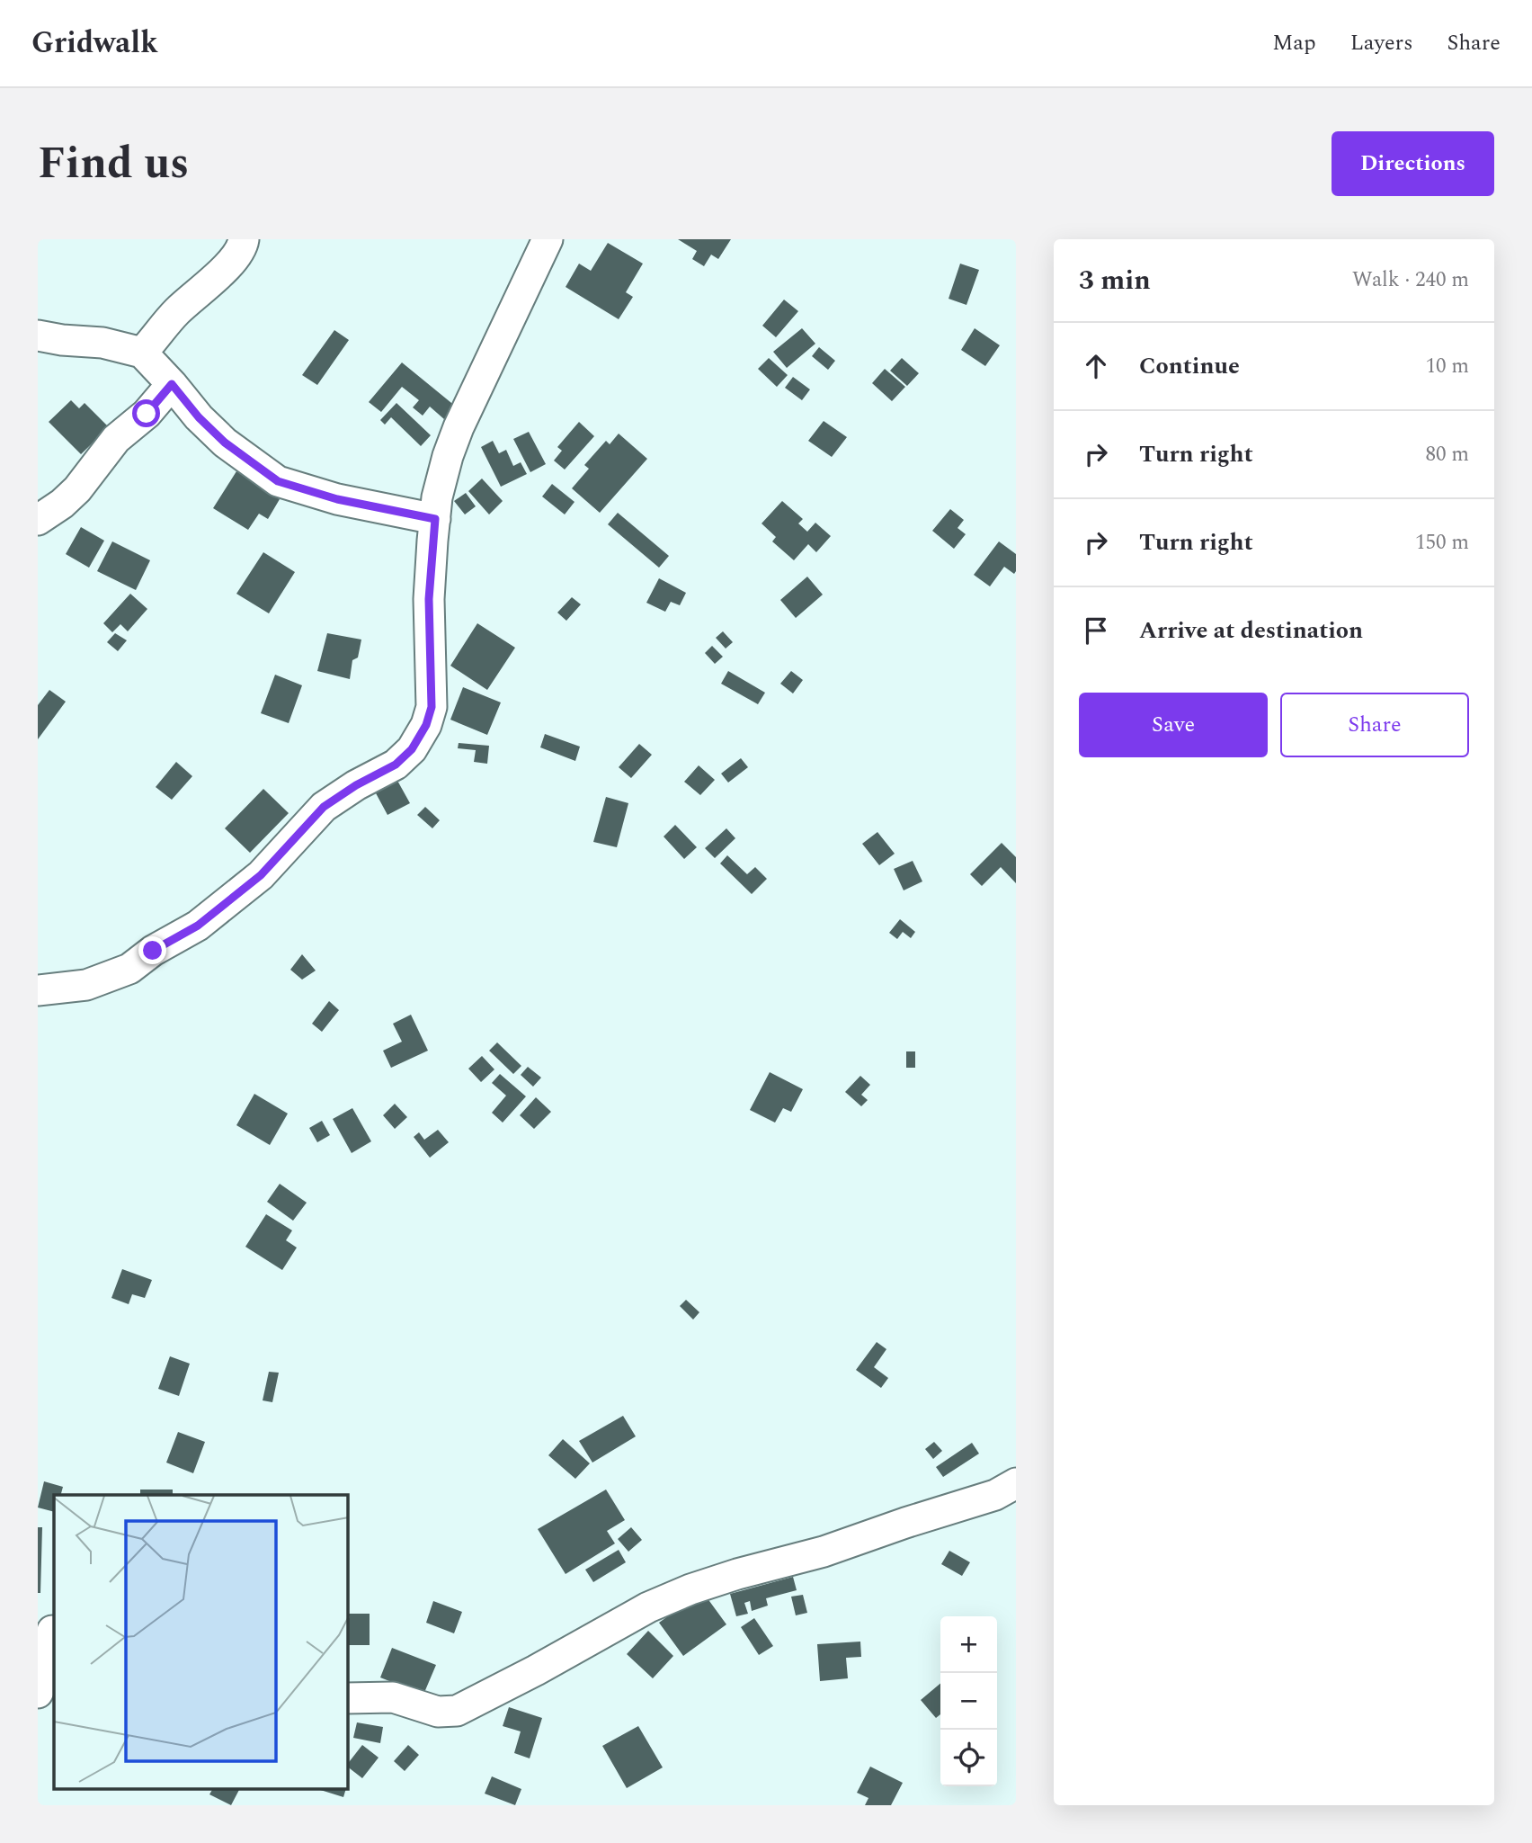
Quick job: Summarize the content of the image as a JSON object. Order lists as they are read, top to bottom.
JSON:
{
  "page": {
    "header": "Gridwalk",
    "nav": ["Map", "Layers", "Share"],
    "title": "Find us",
    "buttons": [
      "Directions",
      ["Save", "Share"]
    ],
    "heading": ["3 min", "Walk · 240 m"],
    "list": [
      ["Continue", "10 m"],
      ["Turn right", "80 m"],
      ["Turn right", "150 m"],
      "Arrive at destination"
    ],
    "map_buttons": ["+", "−"]
  }
}
